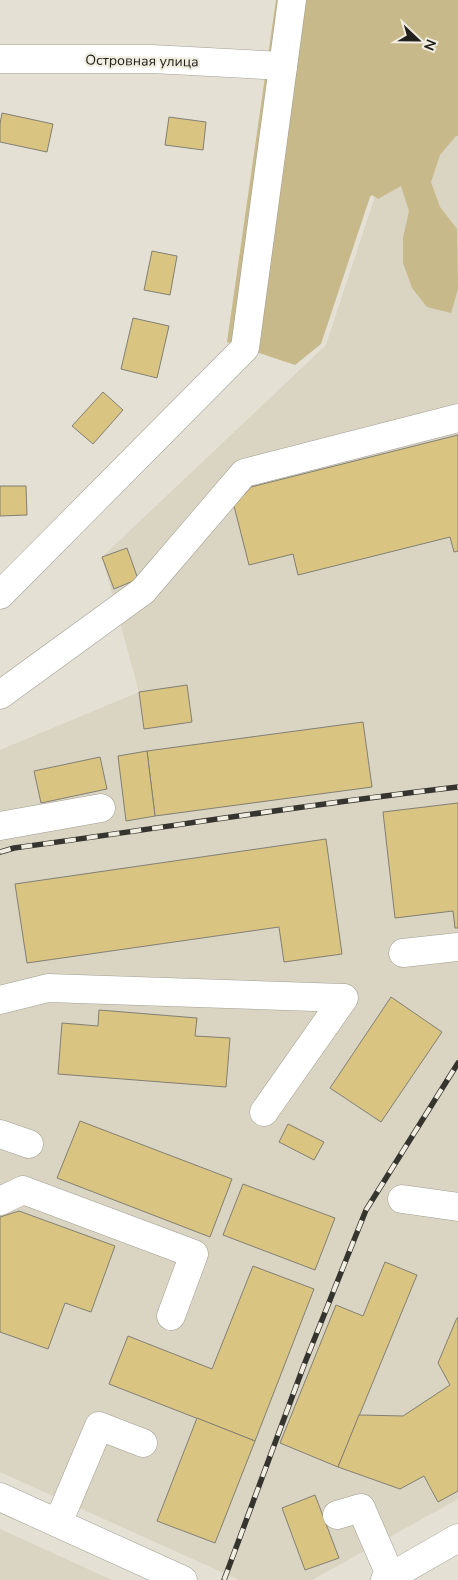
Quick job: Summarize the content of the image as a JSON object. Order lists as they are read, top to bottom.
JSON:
{
  "streets": {
    "street": ["Островная улица"]
  },
  "north": "right"
}
